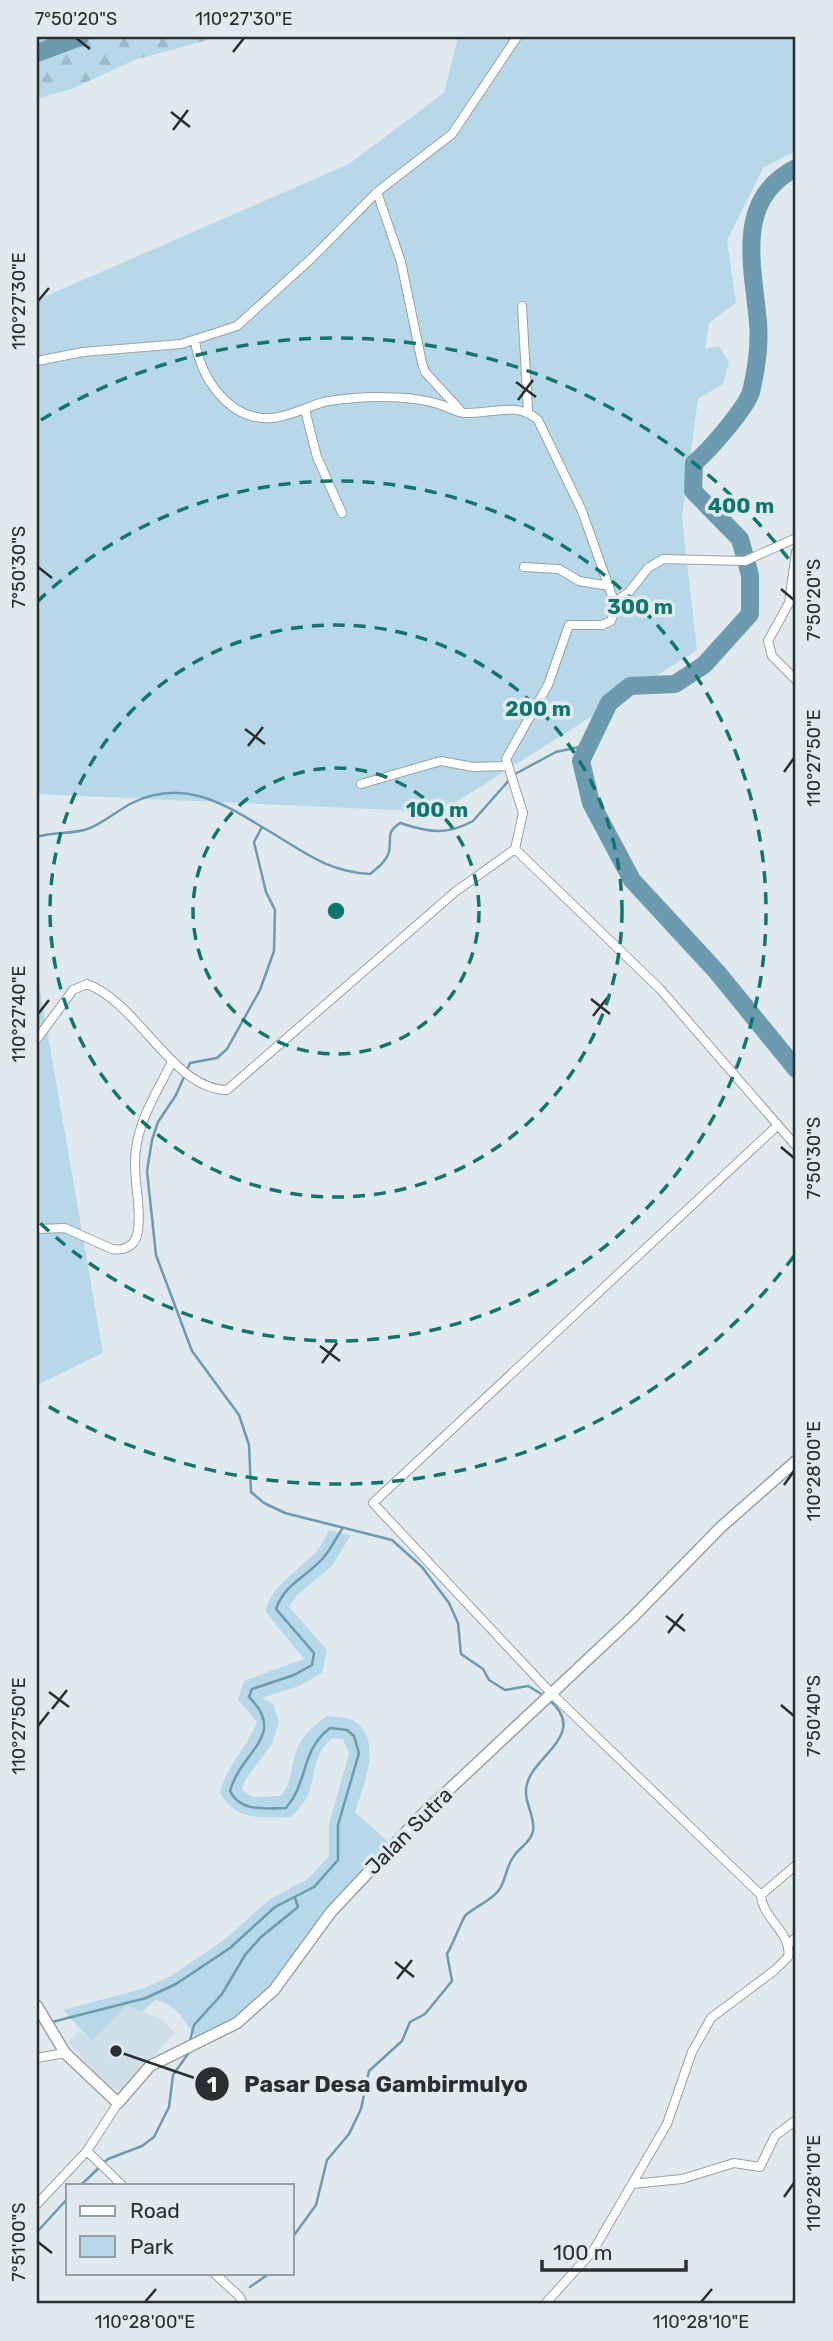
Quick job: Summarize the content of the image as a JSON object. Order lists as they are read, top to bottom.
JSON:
{
  "streets": {
    "street": ["Jalan Sutra"]
  },
  "places": ["Pasar Desa Gambirmulyo"],
  "legend": ["Road", "Park"],
  "scale_bar": "100 m",
  "coordinates": [
    "7°50'20\"S",
    "110°27'30\"E",
    "7°50'30\"S",
    "110°27'50\"E",
    "110°27'40\"E",
    "110°28'00\"E",
    "7°50'40\"S",
    "110°28'10\"E",
    "7°51'00\"S"
  ],
  "rings": [
    "400 m",
    "300 m",
    "200 m",
    "100 m"
  ]
}
